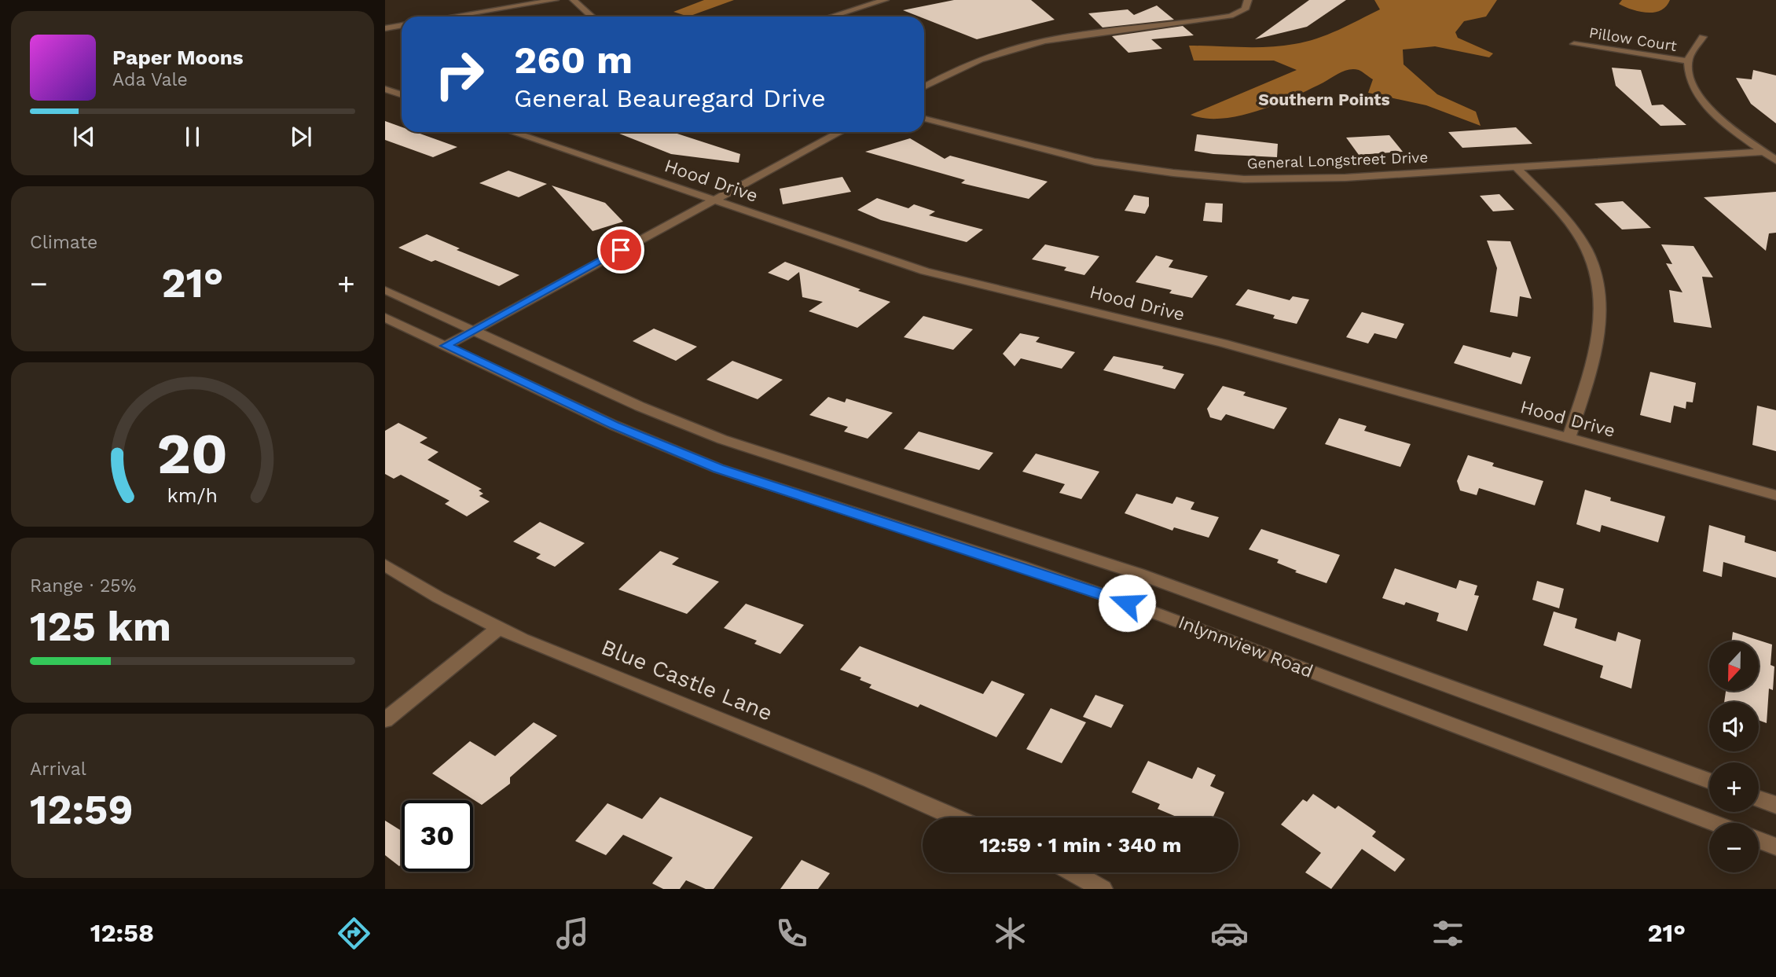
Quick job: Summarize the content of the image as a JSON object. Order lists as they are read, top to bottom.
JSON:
{
  "streets": {
    "street": [
      "Pillow Court",
      "General Longstreet Drive",
      "Hood Drive",
      "Inlynnview Road",
      "Blue Castle Lane"
    ]
  },
  "districts": ["Southern Points"],
  "north": "bottom",
  "page": {
    "turn": ["260 m", "General Beauregard Drive"],
    "song": ["Paper Moons", "Ada Vale"],
    "tile": [
      "Climate",
      ["Range · 25%", "125 km"],
      ["Arrival", "12:59"]
    ],
    "heat": ["−", "21°", "+"],
    "map_buttons": ["+", "−"],
    "limit": "30",
    "trip": "12:59 · 1 min · 340 m",
    "tabs": ["12:58", "21°"],
    "gauge": ["20", "km/h"]
  }
}
